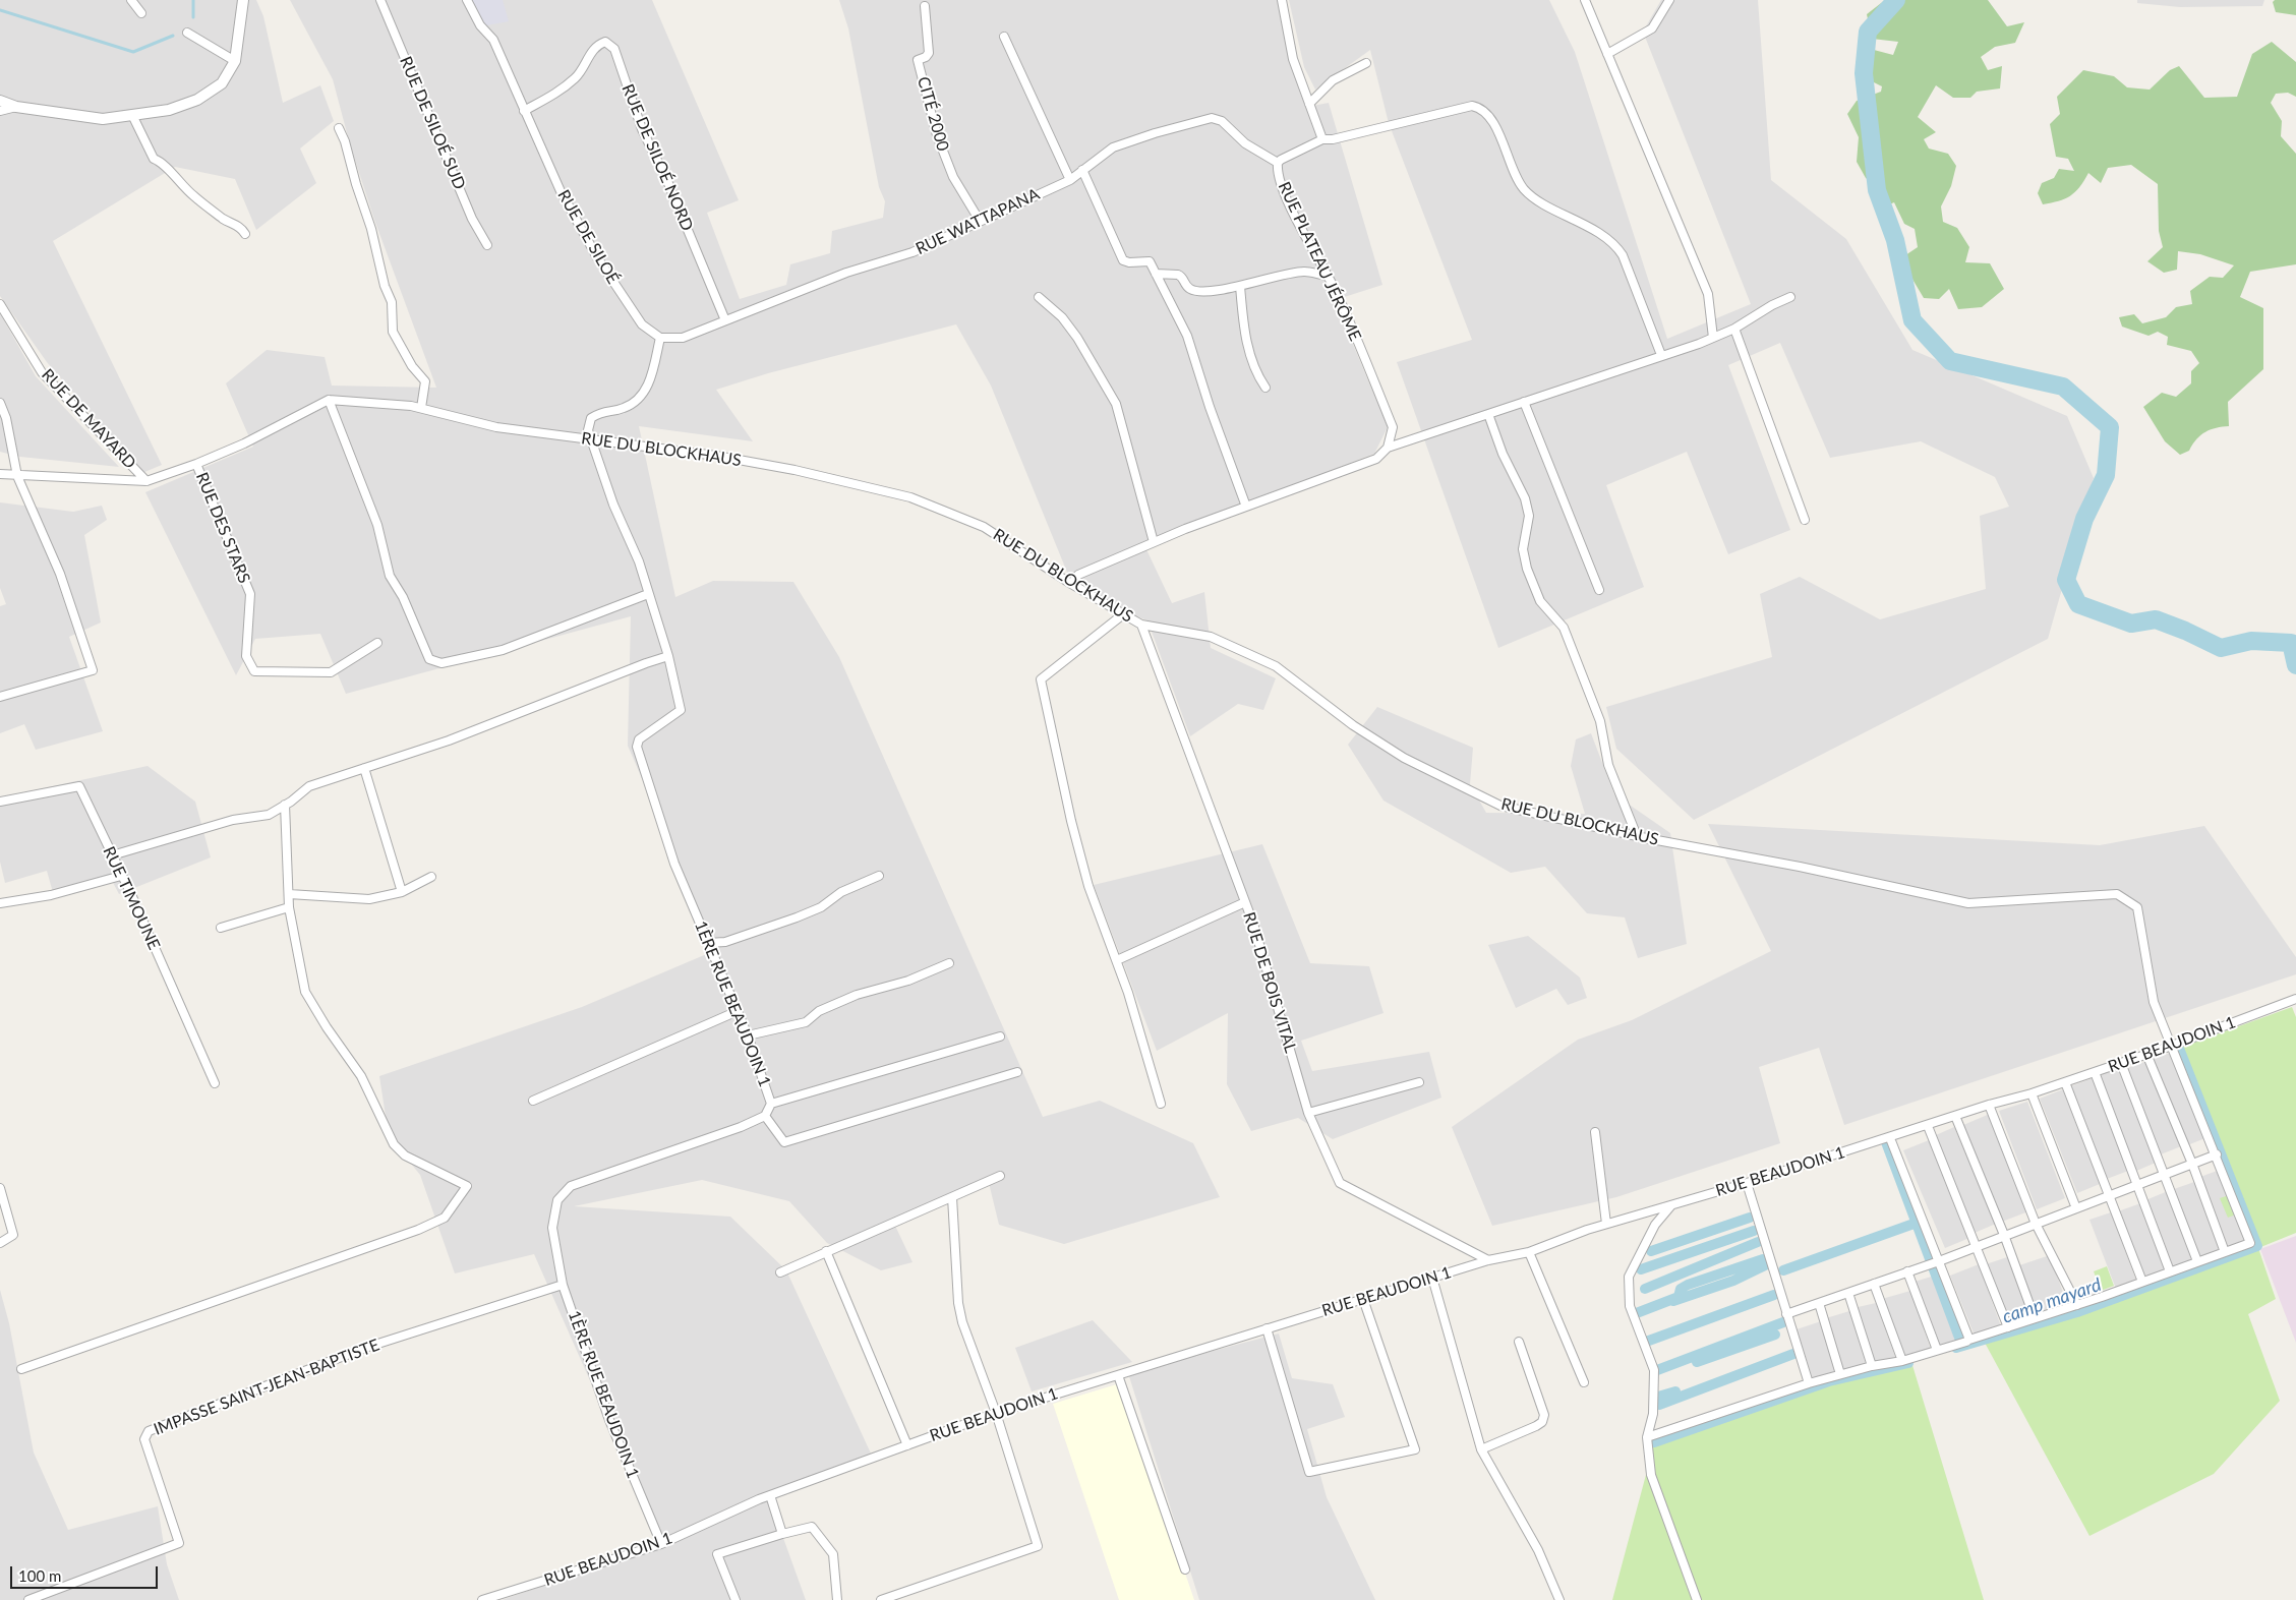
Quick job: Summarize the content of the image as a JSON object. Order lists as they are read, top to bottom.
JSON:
{
  "streets": {
    "street": [
      "CITÉ 2000",
      "RUE DE SILOÉ SUD",
      "RUE DE SILOÉ NORD",
      "RUE WATTAPANA",
      "RUE DE SILOÉ",
      "RUE PLATEAU JÉRÔME",
      "RUE DE MAYARD",
      "RUE DU BLOCKHAUS",
      "RUE DES STARS",
      "RUE TIMOUNE",
      "RUE DE BOIS VITAL",
      "1ÈRE RUE BEAUDOIN 1",
      "RUE BEAUDOIN 1",
      "IMPASSE SAINT-JEAN-BAPTISTE"
    ]
  },
  "crossings": [
    ["CITÉ 2000", "RUE WATTAPANA"],
    ["RUE DE SILOÉ NORD", "RUE WATTAPANA"],
    ["RUE DE SILOÉ NORD", "RUE DE SILOÉ"],
    ["RUE WATTAPANA", "RUE DE SILOÉ"],
    ["RUE WATTAPANA", "RUE PLATEAU JÉRÔME"],
    ["RUE DU BLOCKHAUS", "RUE DE BOIS VITAL"],
    ["RUE DU BLOCKHAUS", "1ÈRE RUE BEAUDOIN 1"],
    ["RUE DU BLOCKHAUS", "RUE BEAUDOIN 1"],
    ["RUE DE BOIS VITAL", "RUE BEAUDOIN 1"],
    ["1ÈRE RUE BEAUDOIN 1", "RUE BEAUDOIN 1"],
    ["1ÈRE RUE BEAUDOIN 1", "IMPASSE SAINT-JEAN-BAPTISTE"]
  ],
  "water": ["camp mayard"],
  "scale_bar": "100 m"
}
